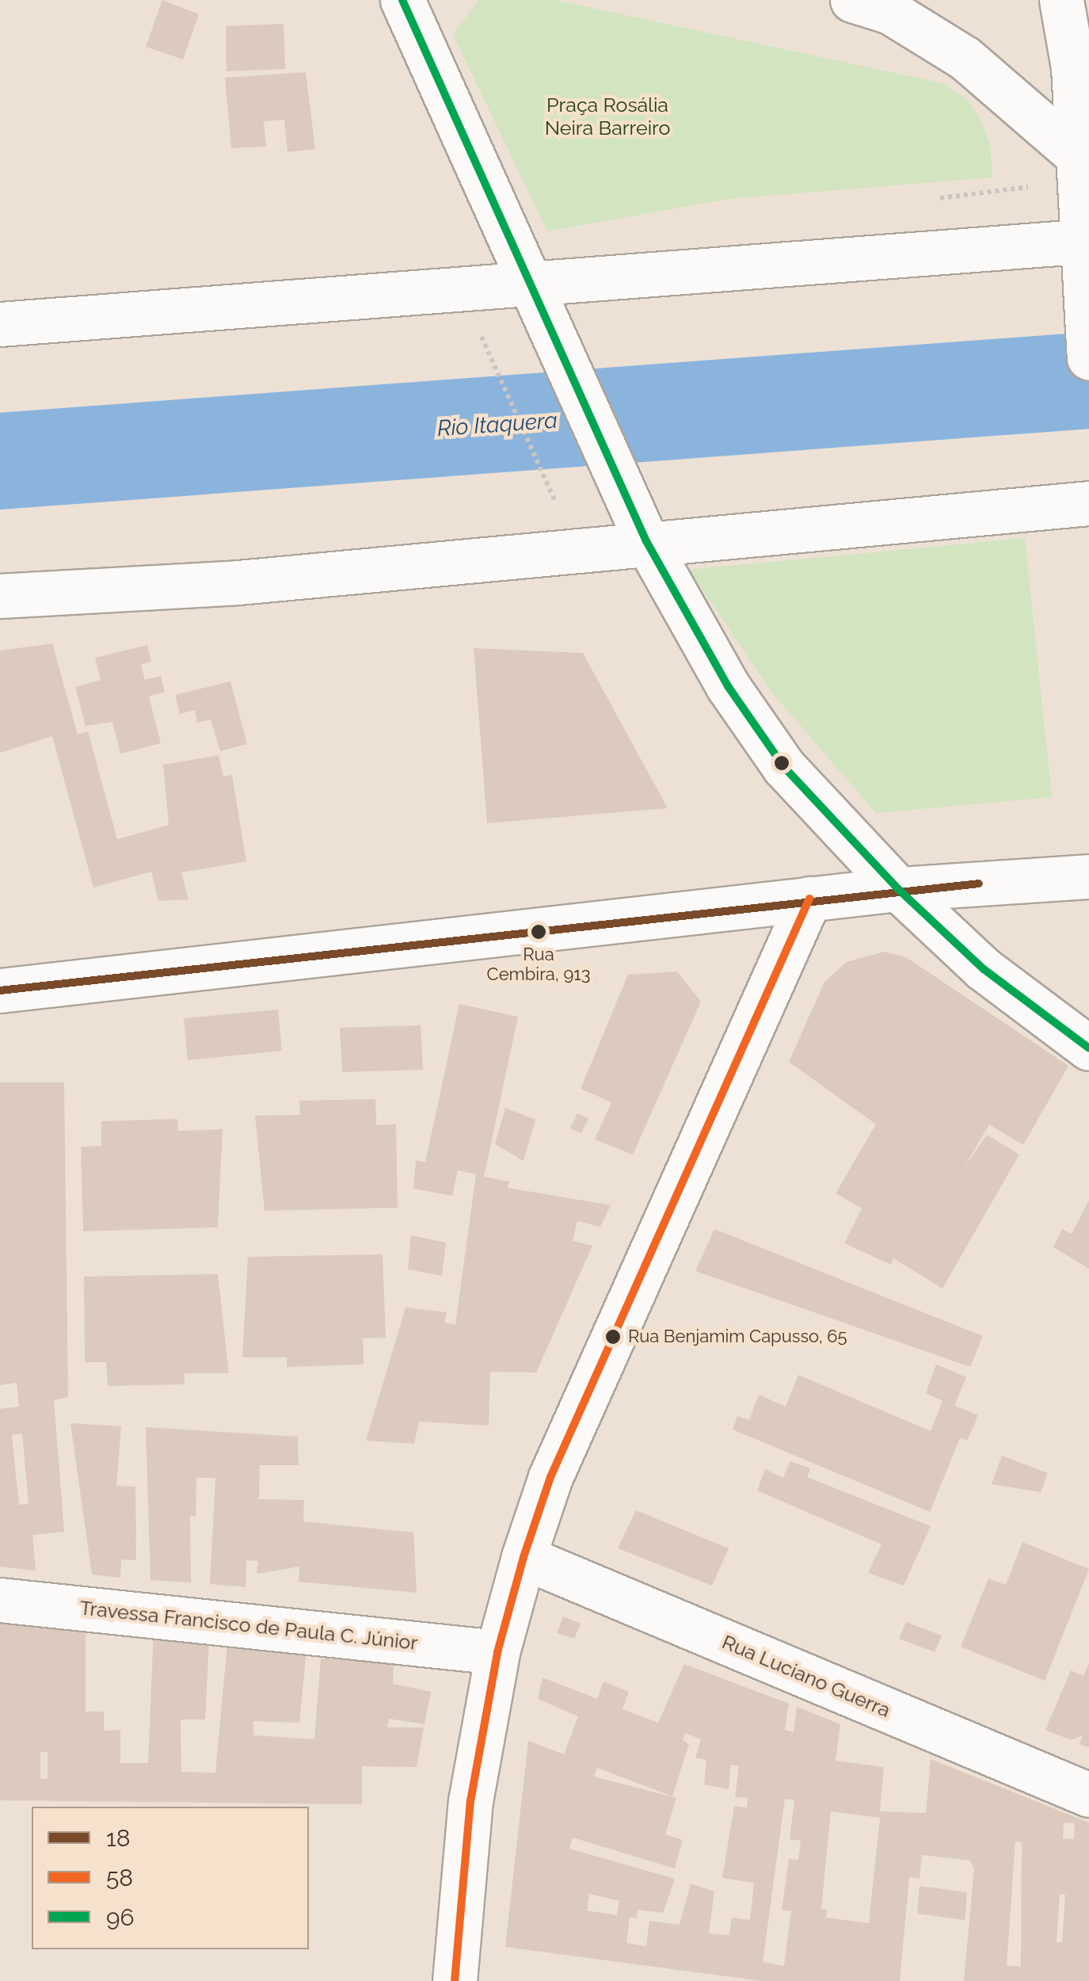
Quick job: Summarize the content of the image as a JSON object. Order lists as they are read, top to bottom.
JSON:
{
  "streets": {
    "street": ["Travessa Francisco de Paula C. Júnior", "Rua Luciano Guerra"]
  },
  "water": ["Rio Itaquera"],
  "parks": ["Praça Rosália Neira Barreiro"],
  "places": ["Rua Cembira, 913", "Rua Benjamim Capusso, 65"],
  "lines": ["transit line 96", "transit line 18", "transit line 58"],
  "legend": ["18", "58", "96"]
}
